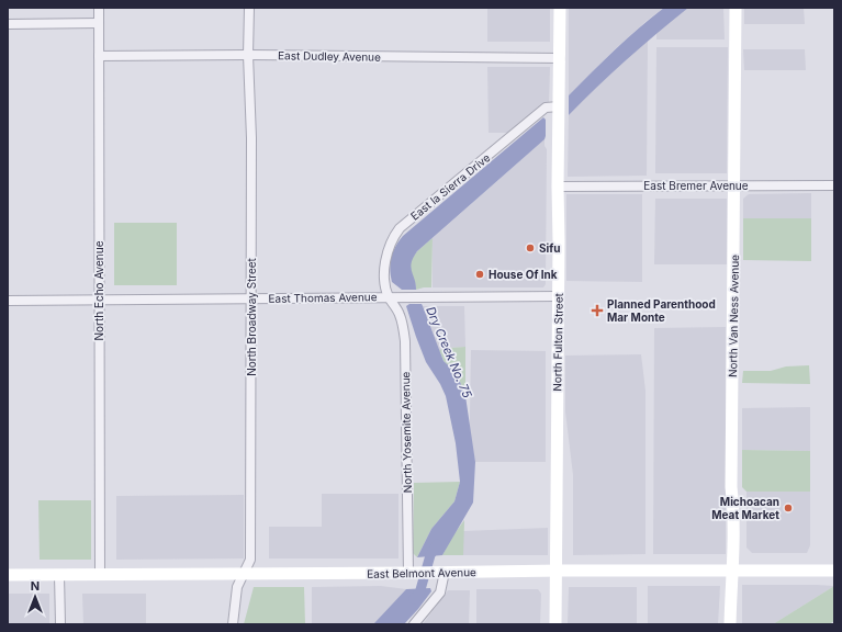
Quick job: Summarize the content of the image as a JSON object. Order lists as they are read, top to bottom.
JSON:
{
  "streets": {
    "main road": ["North Van Ness Avenue", "North Fulton Street", "East Belmont Avenue"],
    "street": [
      "East Dudley Avenue",
      "East Bremer Avenue",
      "East la Sierra Drive",
      "North Echo Avenue",
      "East Thomas Avenue",
      "North Broadway Street",
      "North Yosemite Avenue"
    ]
  },
  "crossings": [
    ["East Dudley Avenue", "North Echo Avenue"],
    ["East Dudley Avenue", "North Broadway Street"],
    ["East Dudley Avenue", "North Fulton Street"],
    ["East Bremer Avenue", "North Van Ness Avenue"],
    ["East Bremer Avenue", "North Fulton Street"],
    ["East la Sierra Drive", "East Thomas Avenue"],
    ["East la Sierra Drive", "North Fulton Street"],
    ["East la Sierra Drive", "North Yosemite Avenue"],
    ["North Echo Avenue", "East Thomas Avenue"],
    ["North Echo Avenue", "East Belmont Avenue"],
    ["East Thomas Avenue", "North Broadway Street"],
    ["East Thomas Avenue", "North Fulton Street"],
    ["East Thomas Avenue", "North Yosemite Avenue"],
    ["North Van Ness Avenue", "East Belmont Avenue"],
    ["North Broadway Street", "East Belmont Avenue"],
    ["North Fulton Street", "East Belmont Avenue"],
    ["North Yosemite Avenue", "East Belmont Avenue"]
  ],
  "water": ["Dry Creek No. 75"],
  "places": {
    "other": ["Sifu", "House Of Ink", "Michoacan Meat Market"],
    "health": ["Planned Parenthood Mar Monte"]
  },
  "north": "top"
}
